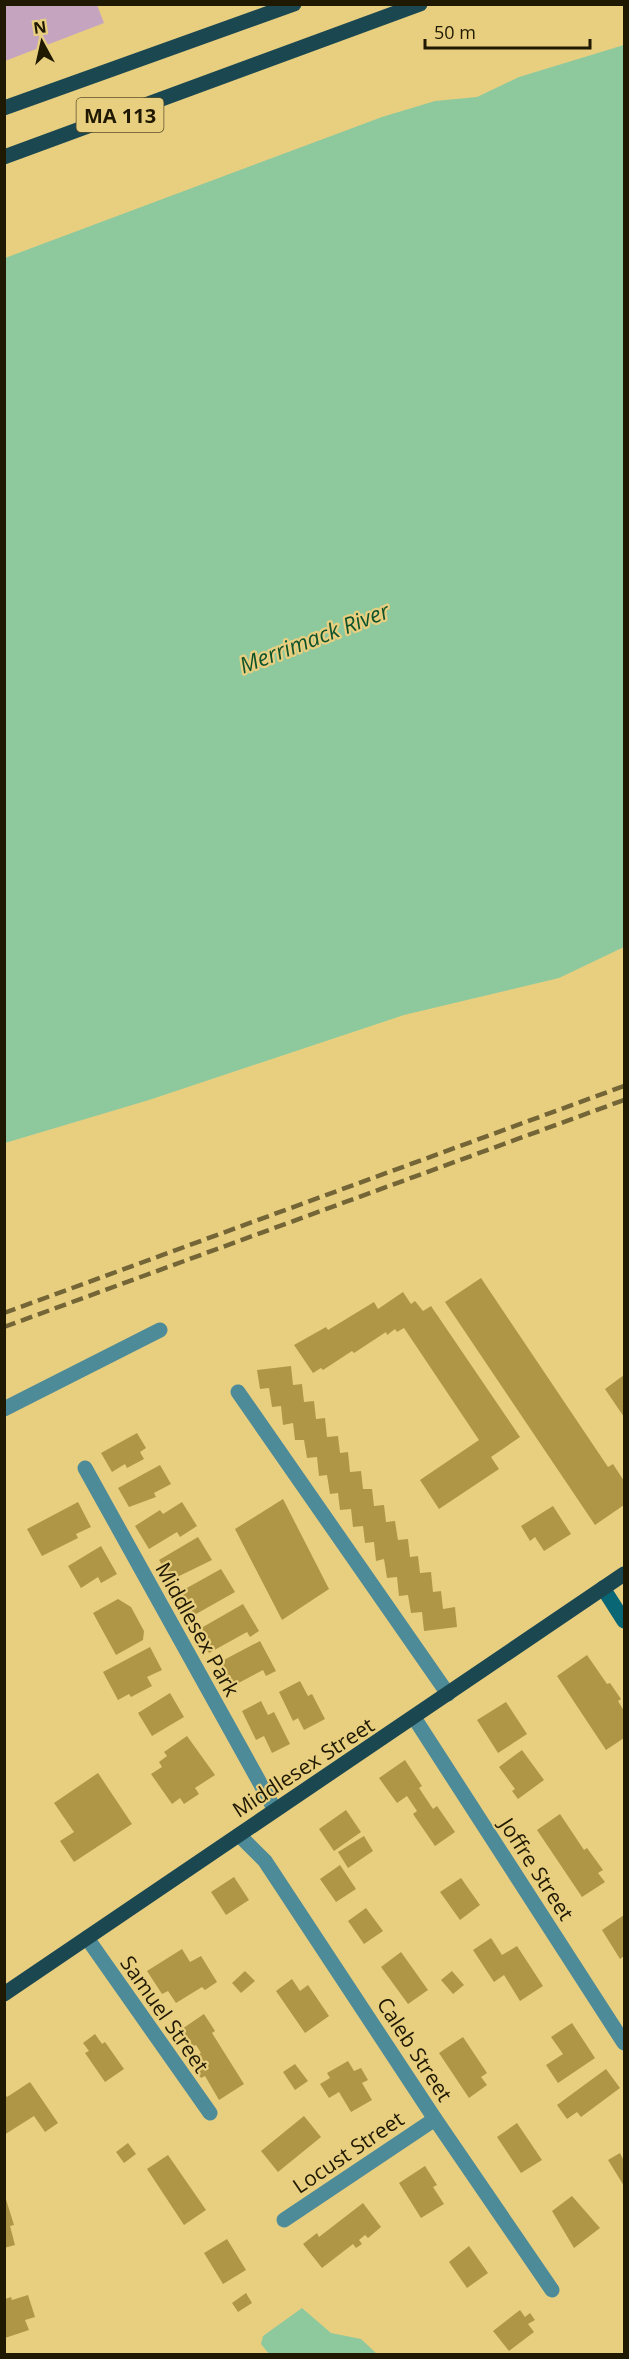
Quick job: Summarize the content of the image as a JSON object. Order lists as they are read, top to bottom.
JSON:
{
  "streets": {
    "main road": ["MA 113", "Middlesex Street"],
    "street": [
      "Middlesex Park",
      "Joffre Street",
      "Samuel Street",
      "Caleb Street",
      "Locust Street"
    ]
  },
  "crossings": [
    ["Middlesex Park", "Middlesex Street"],
    ["Middlesex Street", "Joffre Street"],
    ["Middlesex Street", "Samuel Street"],
    ["Middlesex Street", "Caleb Street"],
    ["Caleb Street", "Locust Street"]
  ],
  "water": ["Merrimack River"],
  "scale_bar": "50 m",
  "north": "top"
}
